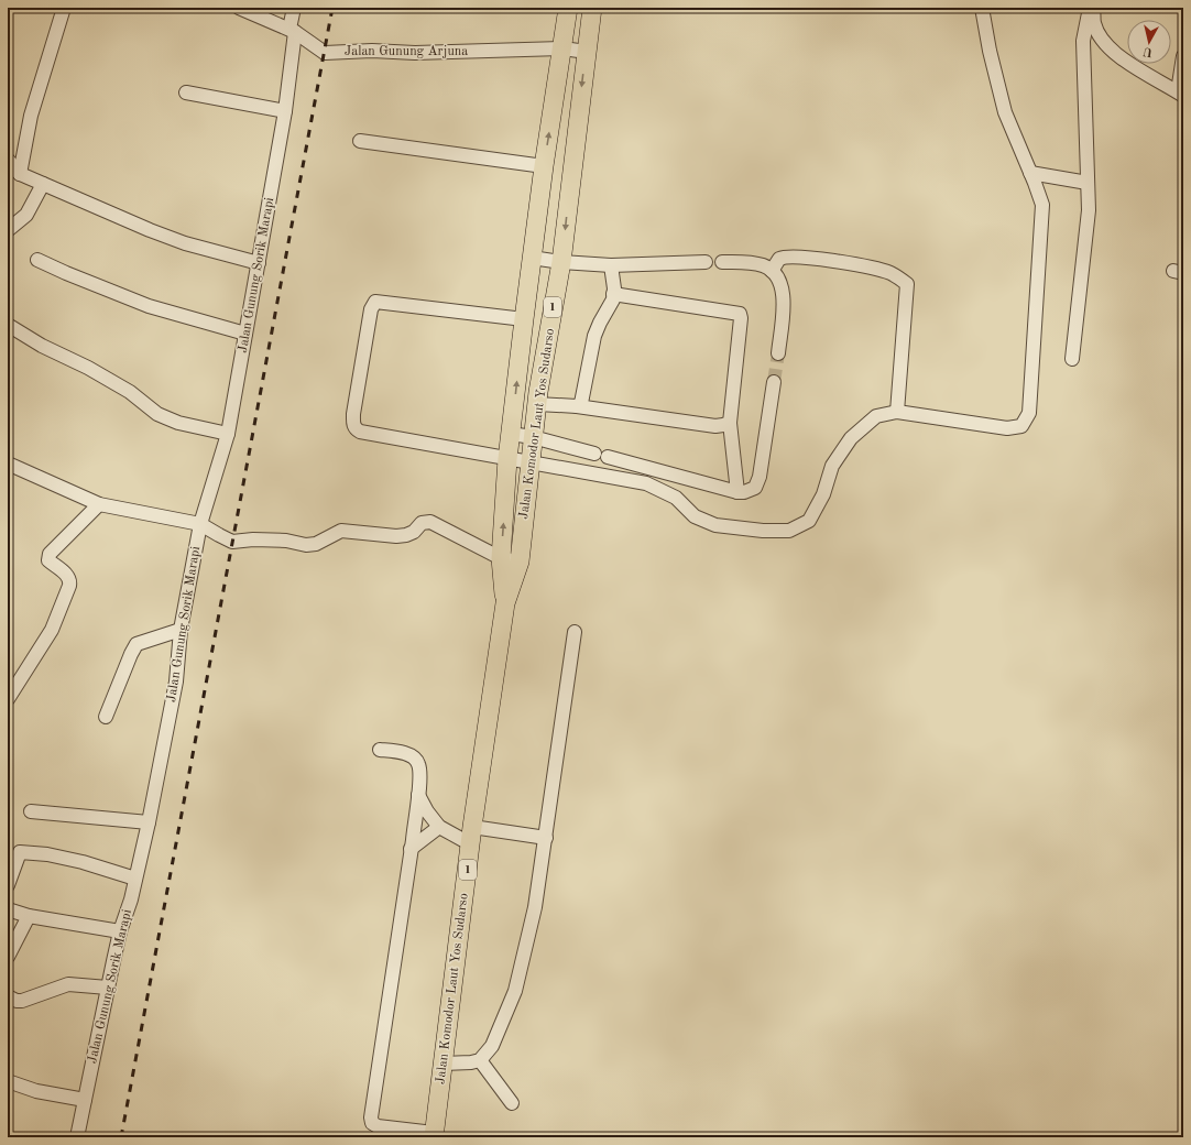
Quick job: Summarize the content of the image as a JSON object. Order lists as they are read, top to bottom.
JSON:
{
  "streets": {
    "highway": ["1", "Jalan Komodor Laut Yos Sudarso"],
    "street": ["Jalan Gunung Arjuna", "Jalan Gunung Sorik Marapi"]
  },
  "crossings": [
    ["Jalan Gunung Arjuna", "Jalan Gunung Sorik Marapi"],
    ["Jalan Gunung Arjuna", "Jalan Komodor Laut Yos Sudarso"]
  ],
  "north": "bottom"
}
